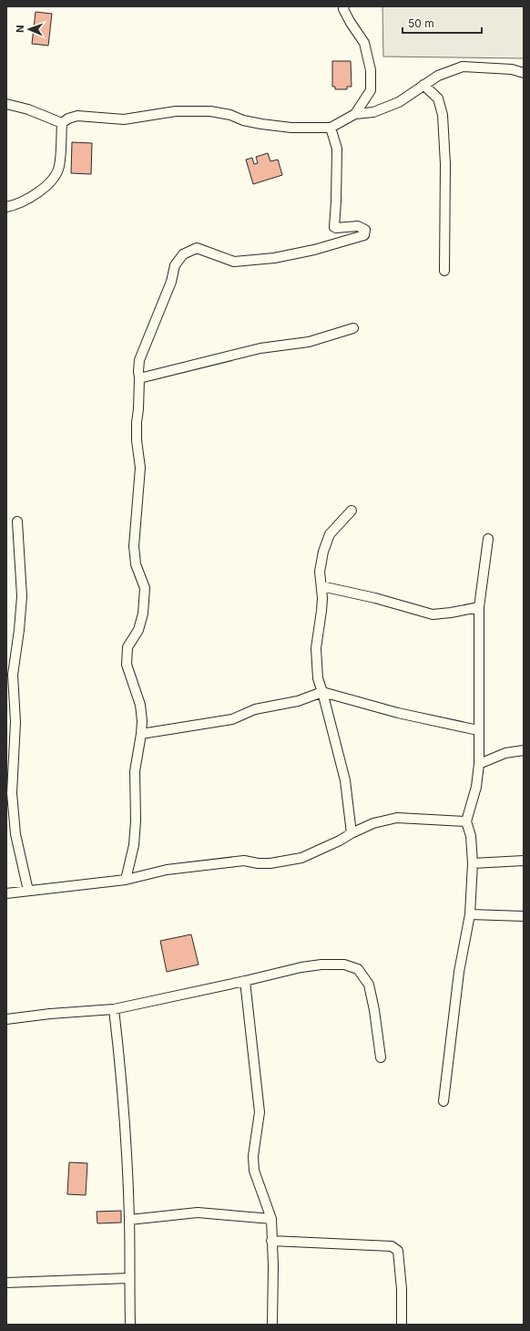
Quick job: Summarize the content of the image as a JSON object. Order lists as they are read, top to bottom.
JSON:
{
  "scale_bar": "50 m",
  "north": "left"
}
